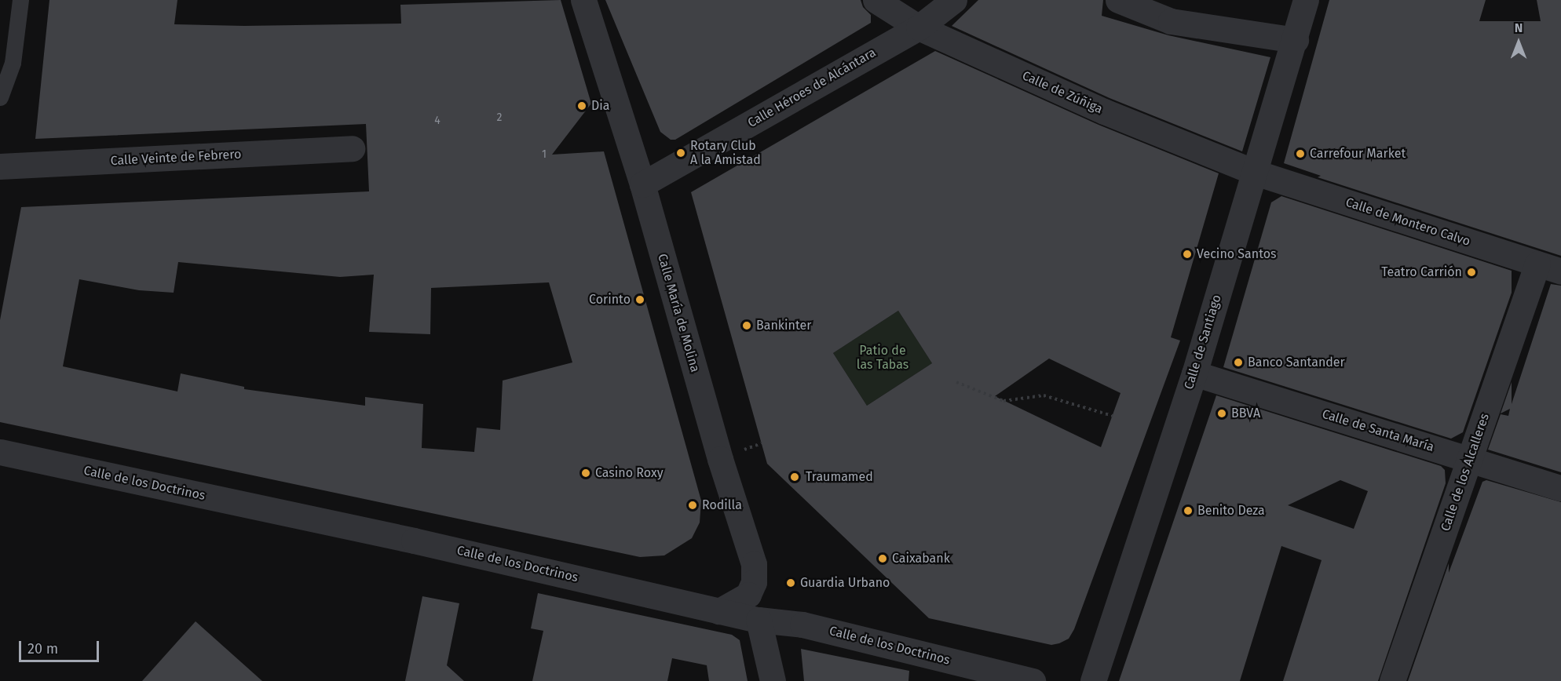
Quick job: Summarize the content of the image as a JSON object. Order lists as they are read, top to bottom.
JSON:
{
  "streets": {
    "street": [
      "Calle Héroes de Alcántara",
      "Calle de Zúñiga",
      "Calle Veinte de Febrero",
      "Calle de Montero Calvo",
      "Calle María de Molina",
      "Calle de Santiago",
      "Calle de Santa María",
      "Calle de los Alcalleres",
      "Calle de los Doctrinos"
    ]
  },
  "crossings": [
    ["Calle Héroes de Alcántara", "Calle de Zúñiga"],
    ["Calle Héroes de Alcántara", "Calle María de Molina"],
    ["Calle de Zúñiga", "Calle de Montero Calvo"],
    ["Calle de Zúñiga", "Calle de Santiago"],
    ["Calle de Montero Calvo", "Calle de Santiago"],
    ["Calle de Montero Calvo", "Calle de los Alcalleres"],
    ["Calle María de Molina", "Calle de los Doctrinos"],
    ["Calle de Santiago", "Calle de Santa María"],
    ["Calle de Santa María", "Calle de los Alcalleres"]
  ],
  "parks": ["Patio de las Tabas"],
  "places": [
    "Dia",
    "Rotary Club A la Amistad",
    "Carrefour Market",
    "Vecino Santos",
    "Teatro Carrión",
    "Corinto",
    "Bankinter",
    "Banco Santander",
    "BBVA",
    "Casino Roxy",
    "Traumamed",
    "Rodilla",
    "Benito Deza",
    "Caixabank",
    "Guardia Urbano"
  ],
  "house_numbers": ["2", "4", "1"],
  "scale_bar": "20 m",
  "north": "top"
}
